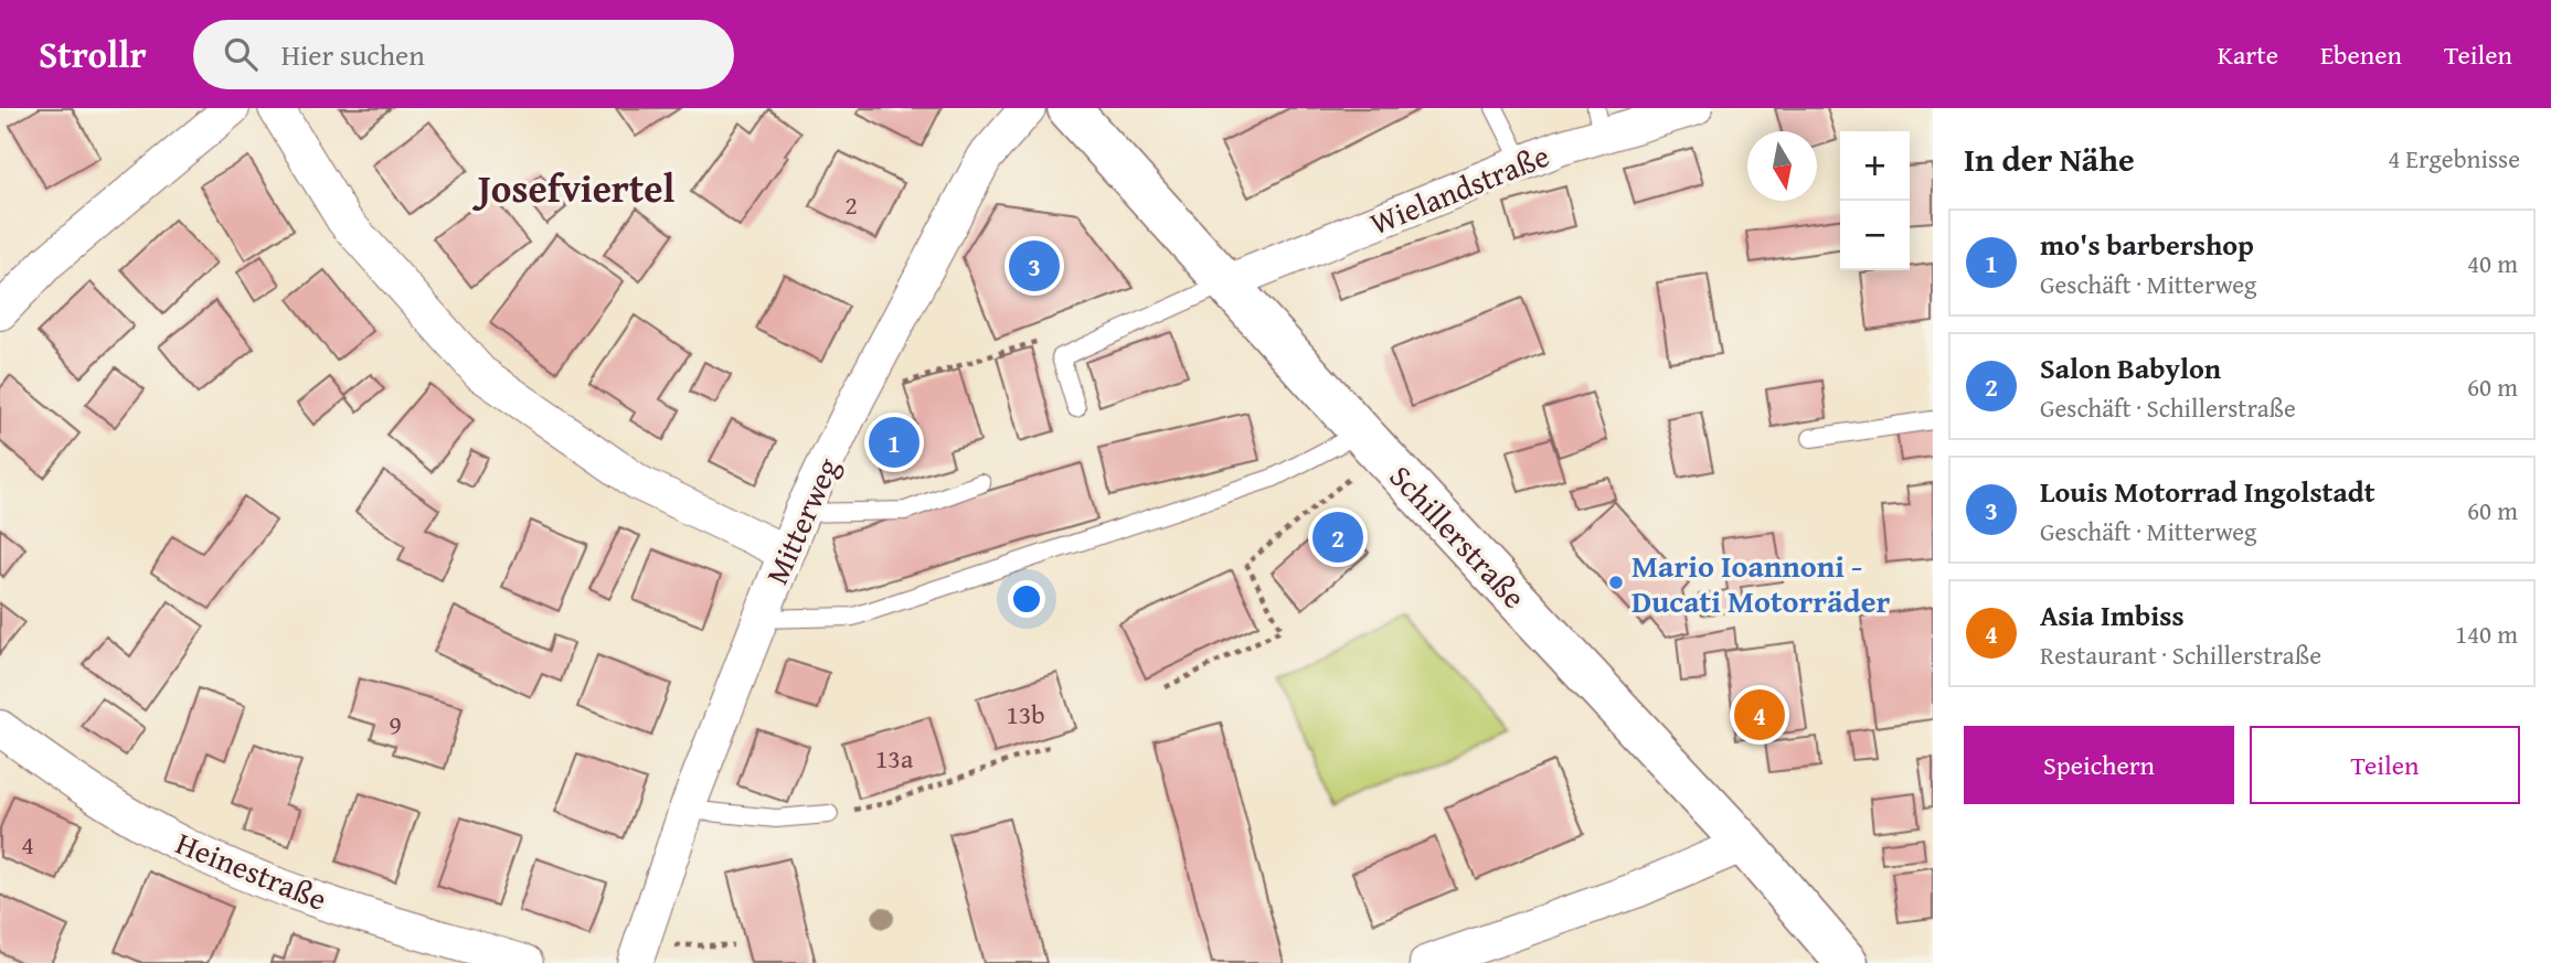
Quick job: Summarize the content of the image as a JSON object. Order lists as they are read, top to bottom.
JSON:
{
  "streets": {
    "main road": ["Schillerstraße"],
    "street": ["Wielandstraße", "Mitterweg", "Heinestraße"]
  },
  "crossings": [
    ["Wielandstraße", "Schillerstraße"]
  ],
  "districts": ["Josefviertel"],
  "places": ["Mario Ioannoni - Ducati Motorräder"],
  "house_numbers": [
    "2",
    "13b",
    "9",
    "13a",
    "4"
  ],
  "north": "bottom",
  "page": {
    "header": "Strollr",
    "search": "Hier suchen",
    "nav": ["Karte", "Ebenen", "Teilen"],
    "heading": ["In der Nähe", "4 Ergebnisse"],
    "map_buttons": ["+", "−"],
    "list": [
      {
        "mark": "1",
        "name": "mo's barbershop",
        "note": "Geschäft · Mitterweg",
        "value": "40 m"
      },
      {
        "mark": "2",
        "name": "Salon Babylon",
        "note": "Geschäft · Schillerstraße",
        "value": "60 m"
      },
      {
        "mark": "3",
        "name": "Louis Motorrad Ingolstadt",
        "note": "Geschäft · Mitterweg",
        "value": "60 m"
      },
      {
        "mark": "4",
        "name": "Asia Imbiss",
        "note": "Restaurant · Schillerstraße",
        "value": "140 m"
      }
    ],
    "pins": [
      "3",
      "1",
      "2",
      "4"
    ],
    "buttons": ["Speichern", "Teilen"]
  }
}
